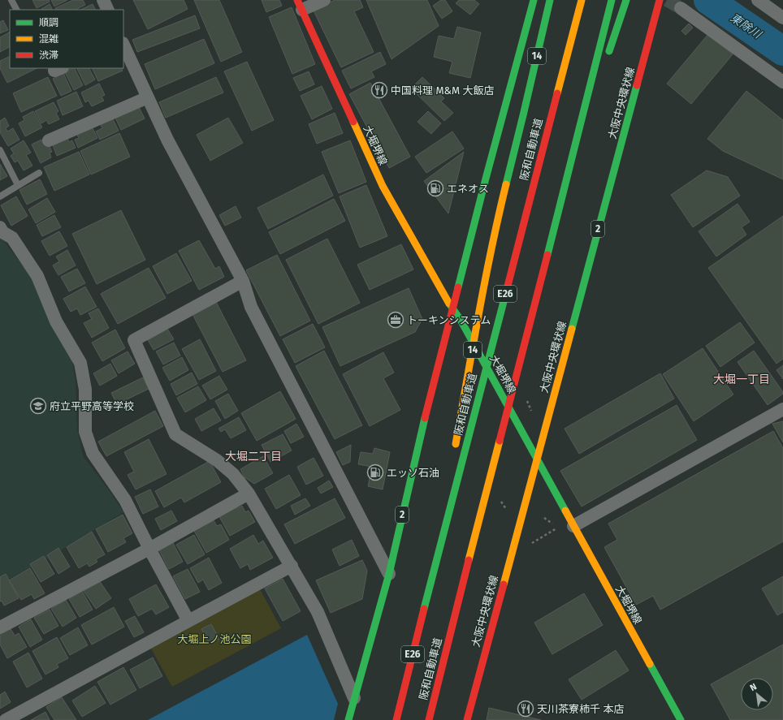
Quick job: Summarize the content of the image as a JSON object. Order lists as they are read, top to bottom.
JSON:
{
  "streets": {
    "main road": [
      "14",
      "大阪中央環状線",
      "大堀堺線",
      "阪和自動車道",
      "2",
      "E26"
    ]
  },
  "crossings": [
    ["大阪中央環状線", "大堀堺線"],
    ["大堀堺線", "2"]
  ],
  "districts": ["大堀一丁目", "大堀二丁目"],
  "water": ["東除川"],
  "parks": ["大堀上ノ池公園"],
  "places": {
    "restaurant": ["中国料理 M&M 大飯店", "天川茶寮柿千 本店"],
    "fuel station": ["エネオス", "エッソ石油"],
    "office": ["トーキンシステム"],
    "school or university": ["府立平野高等学校"]
  },
  "legend": ["順調", "混雑", "渋滞"],
  "north": "top left"
}
